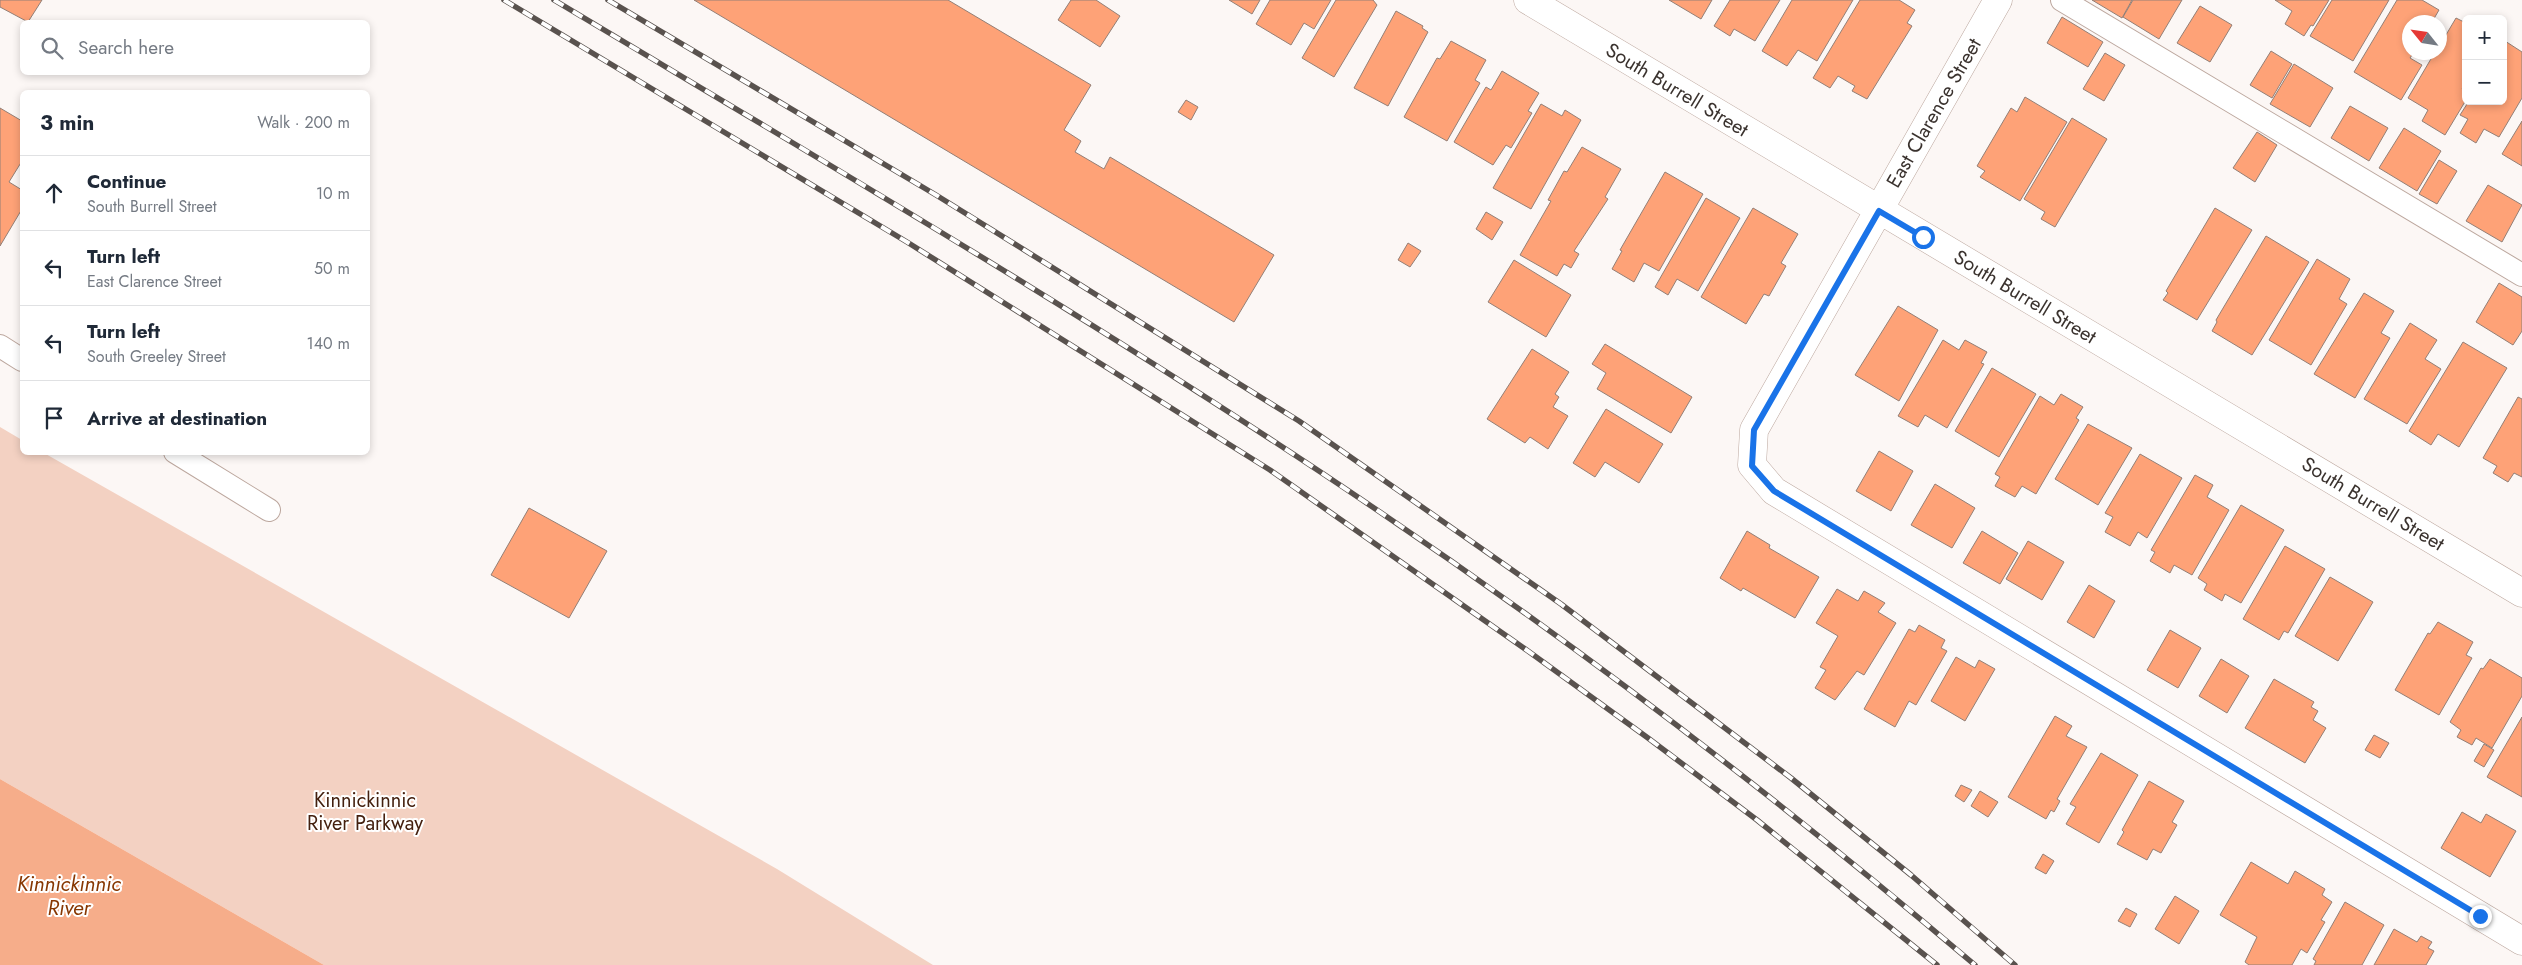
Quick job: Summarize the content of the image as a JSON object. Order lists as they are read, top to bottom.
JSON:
{
  "streets": {
    "street": ["South Burrell Street", "East Clarence Street"]
  },
  "crossings": [
    ["South Burrell Street", "East Clarence Street"]
  ],
  "water": ["Kinnickinnic River"],
  "parks": ["Kinnickinnic River Parkway"],
  "north": "top left",
  "page": {
    "map_buttons": ["+", "−"],
    "search": "Search here",
    "heading": ["3 min", "Walk · 200 m"],
    "list": [
      ["Continue", "South Burrell Street", "10 m"],
      ["Turn left", "East Clarence Street", "50 m"],
      ["Turn left", "South Greeley Street", "140 m"],
      "Arrive at destination"
    ]
  }
}
